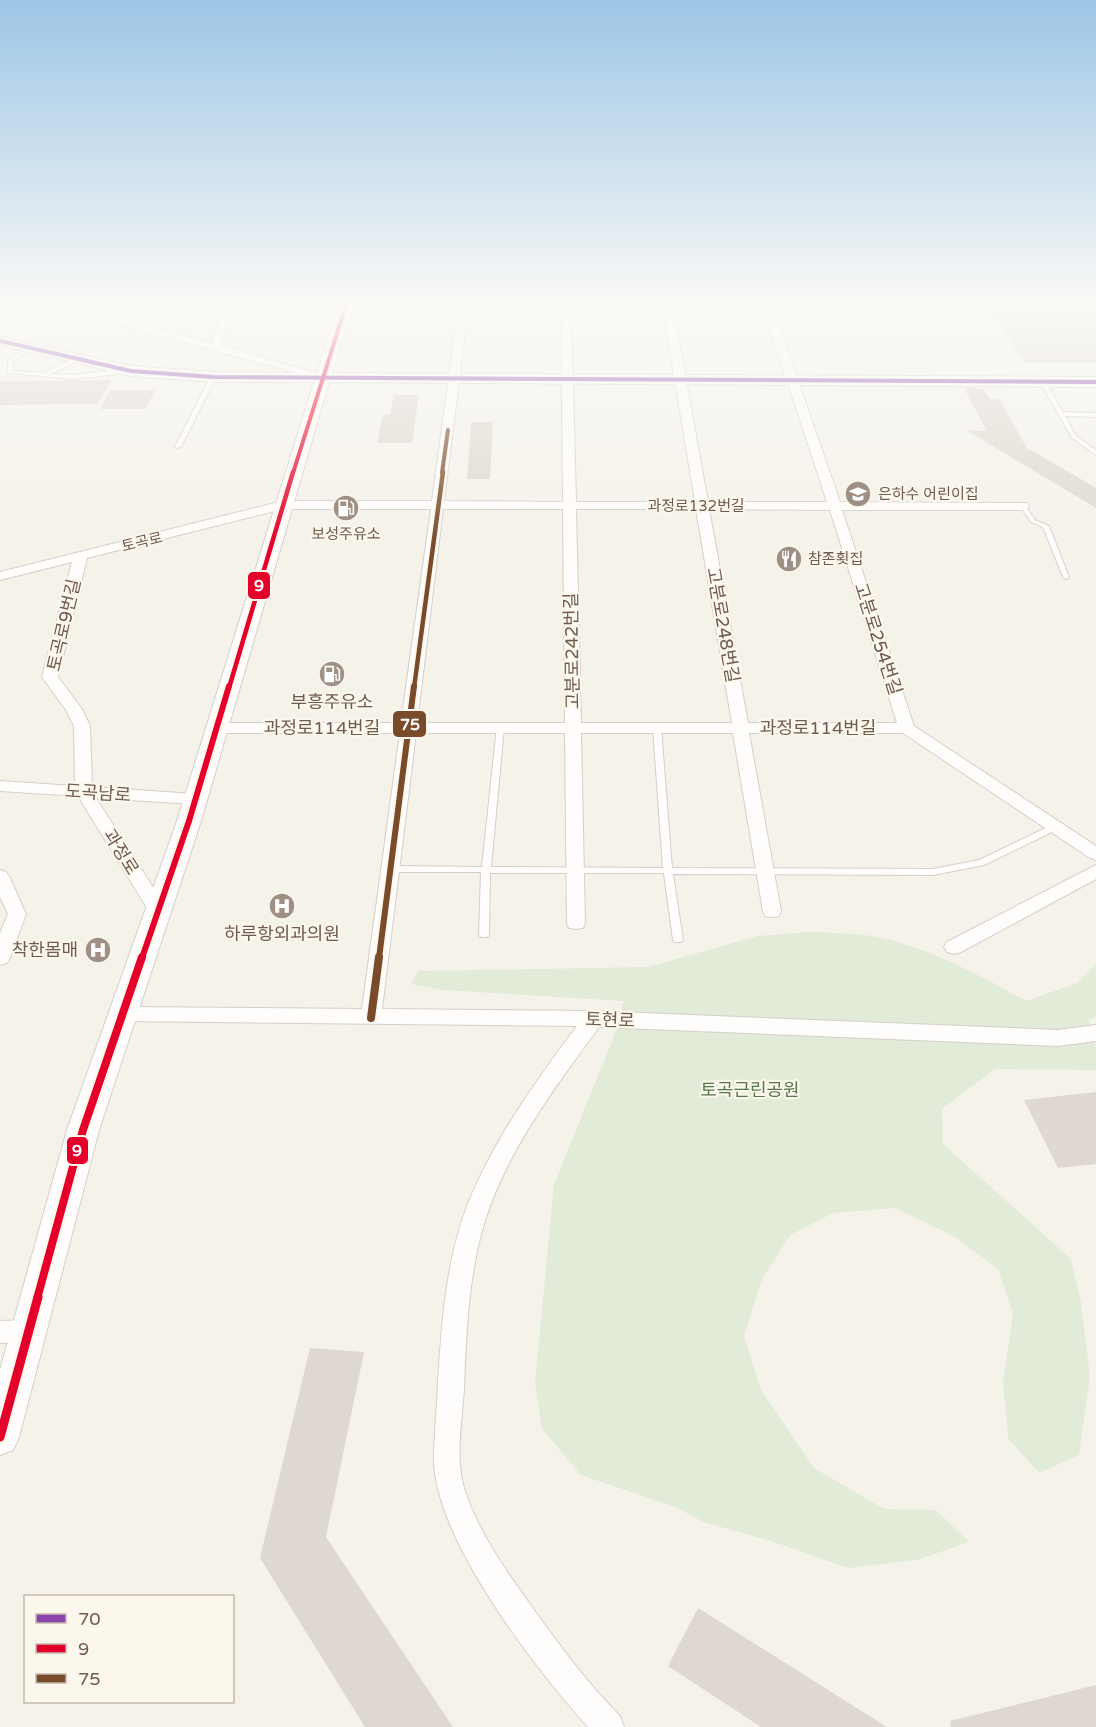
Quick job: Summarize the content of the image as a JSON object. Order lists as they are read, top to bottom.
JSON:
{
  "streets": {
    "street": [
      "과정로132번길",
      "토곡로",
      "토곡로9번길",
      "고분로248번길",
      "고분로254번길",
      "고분로242번길",
      "과정로114번길",
      "도곡남로",
      "과정로",
      "토현로"
    ]
  },
  "crossings": [
    ["과정로132번길", "토곡로"],
    ["과정로132번길", "고분로248번길"],
    ["과정로132번길", "고분로254번길"],
    ["과정로132번길", "고분로242번길"],
    ["토곡로", "토곡로9번길"],
    ["토곡로9번길", "도곡남로"],
    ["토곡로9번길", "과정로"],
    ["고분로248번길", "과정로114번길"],
    ["고분로254번길", "과정로114번길"],
    ["고분로242번길", "과정로114번길"],
    ["도곡남로", "과정로"]
  ],
  "parks": ["토곡근린공원"],
  "places": {
    "school or university": ["은하수 어린이집"],
    "fuel station": ["보성주유소", "부흥주유소"],
    "restaurant": ["참존횟집"],
    "hospital": ["하루항외과의원", "착한몸매"]
  },
  "lines": ["transit line 9", "transit line 75"],
  "legend": ["70", "9", "75"]
}
